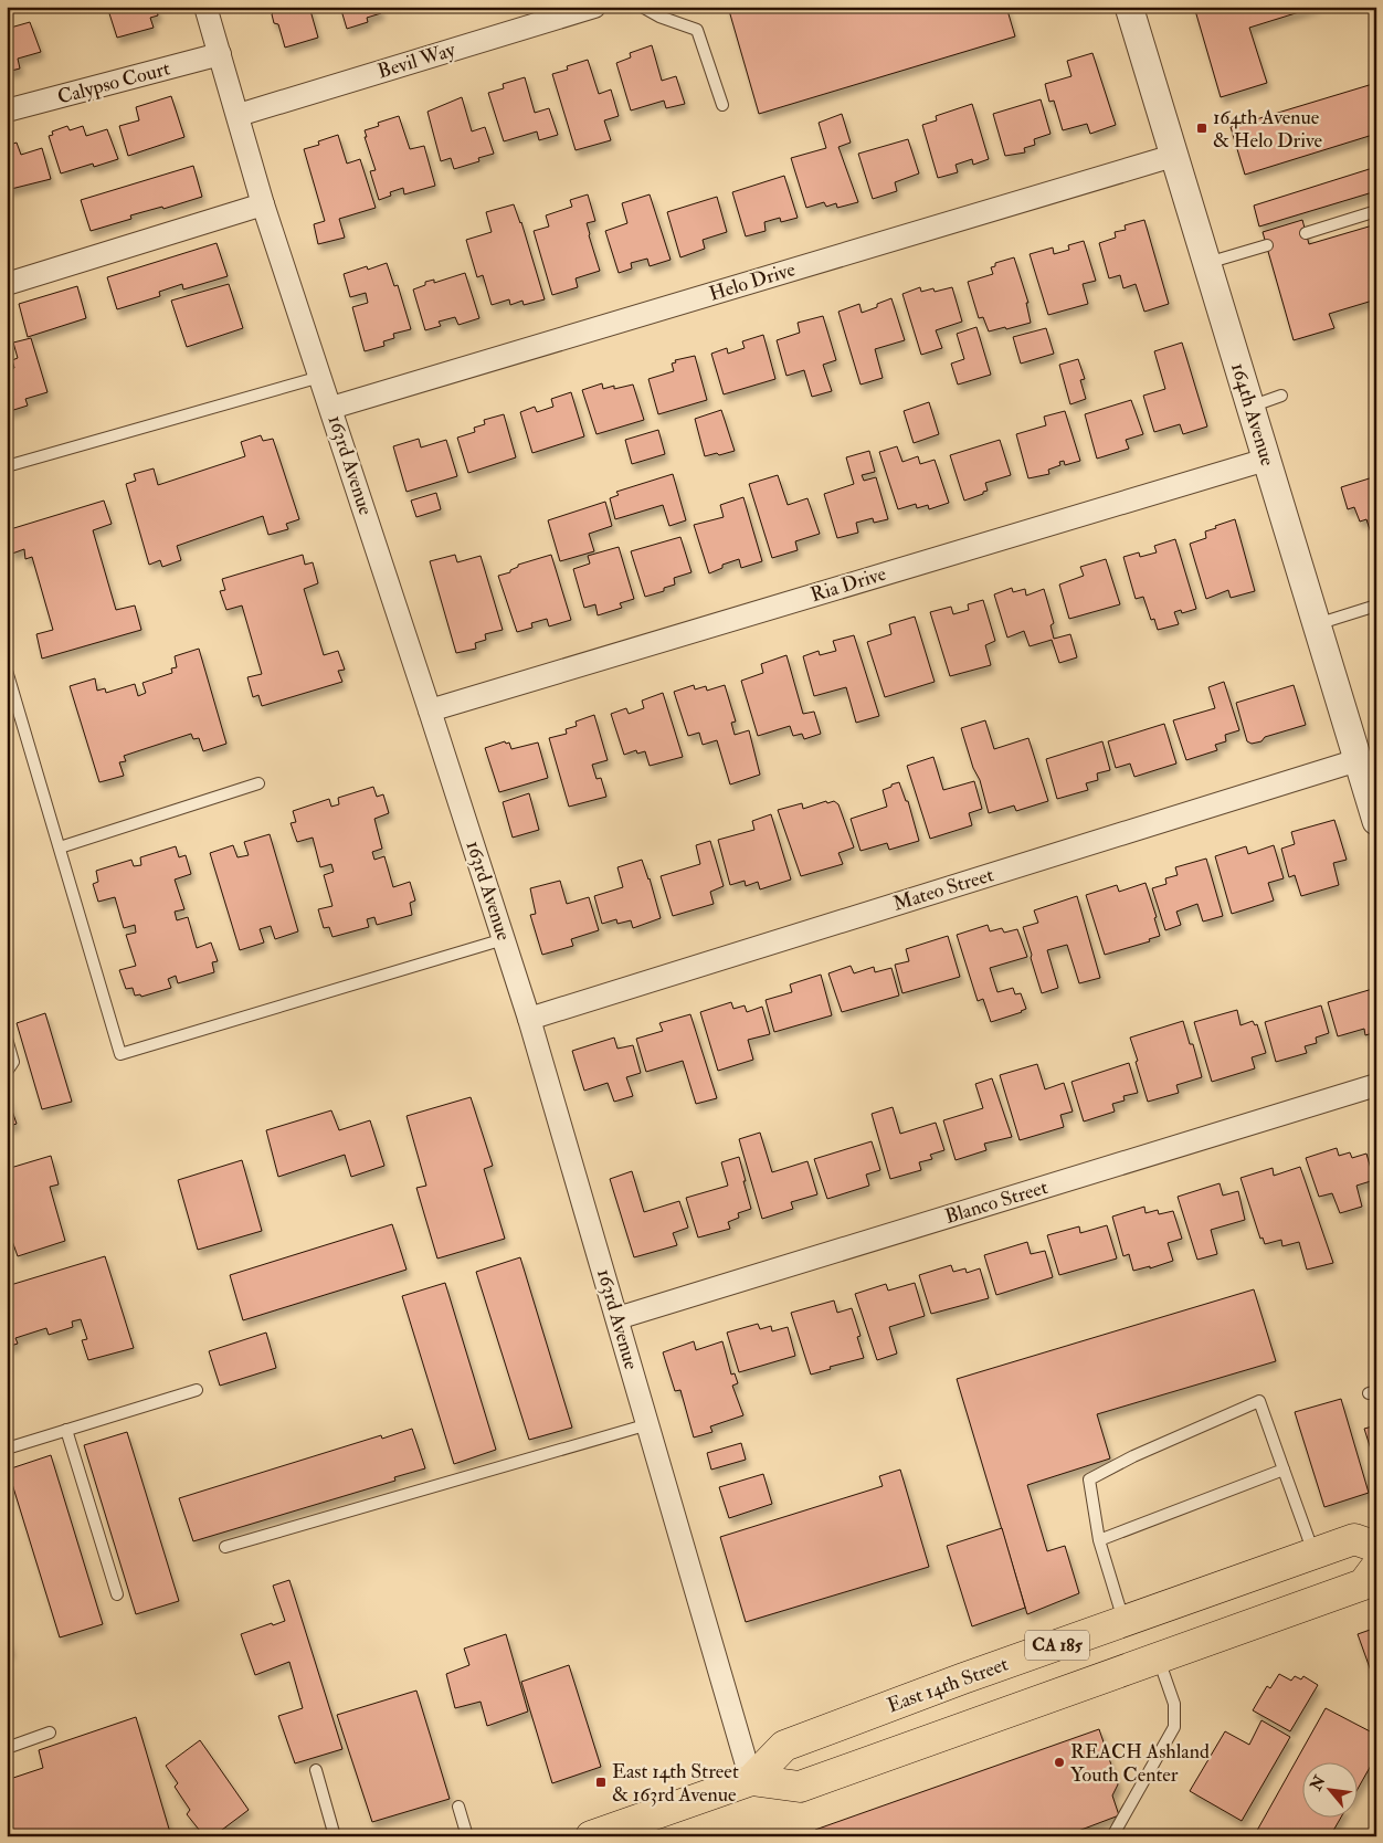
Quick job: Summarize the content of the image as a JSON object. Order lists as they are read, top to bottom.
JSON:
{
  "streets": {
    "main road": ["CA 185", "East 14th Street"],
    "street": [
      "Bevil Way",
      "Calypso Court",
      "Helo Drive",
      "164th Avenue",
      "163rd Avenue",
      "Ria Drive",
      "Mateo Street",
      "Blanco Street"
    ]
  },
  "crossings": [
    ["Bevil Way", "163rd Avenue"],
    ["Calypso Court", "163rd Avenue"],
    ["Helo Drive", "164th Avenue"],
    ["Helo Drive", "163rd Avenue"],
    ["164th Avenue", "Ria Drive"],
    ["164th Avenue", "Mateo Street"],
    ["163rd Avenue", "Ria Drive"],
    ["163rd Avenue", "Mateo Street"],
    ["163rd Avenue", "Blanco Street"],
    ["163rd Avenue", "East 14th Street"]
  ],
  "places": {
    "transit": ["164th Avenue & Helo Drive", "East 14th Street & 163rd Avenue"],
    "other": ["REACH Ashland Youth Center"]
  },
  "north": "top left"
}
